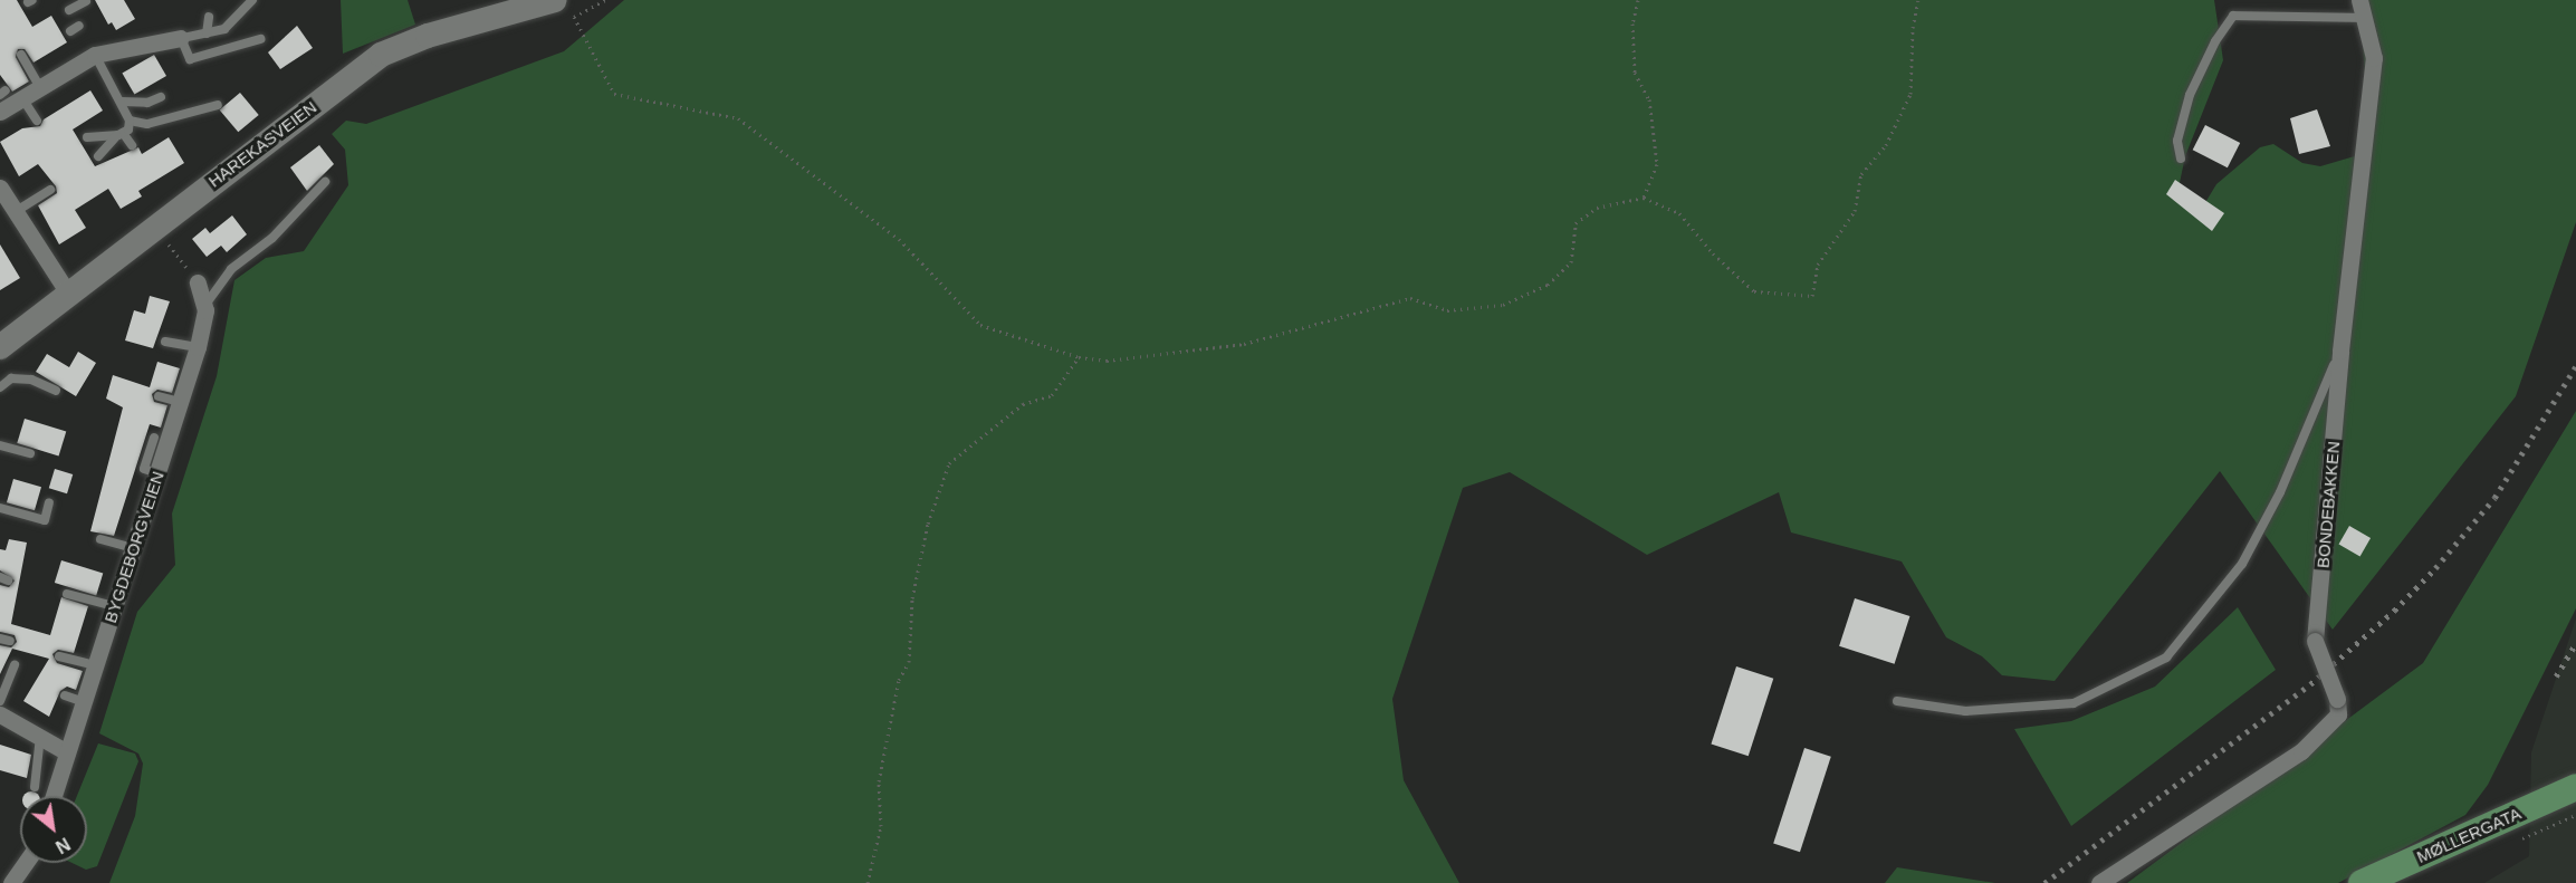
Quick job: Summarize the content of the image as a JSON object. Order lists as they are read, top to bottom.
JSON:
{
  "streets": {
    "main road": ["MØLLERGATA"],
    "street": ["HAREKASVEIEN", "BONDEBAKKEN", "BYGDEBORGVEIEN"]
  },
  "north": "bottom right"
}
